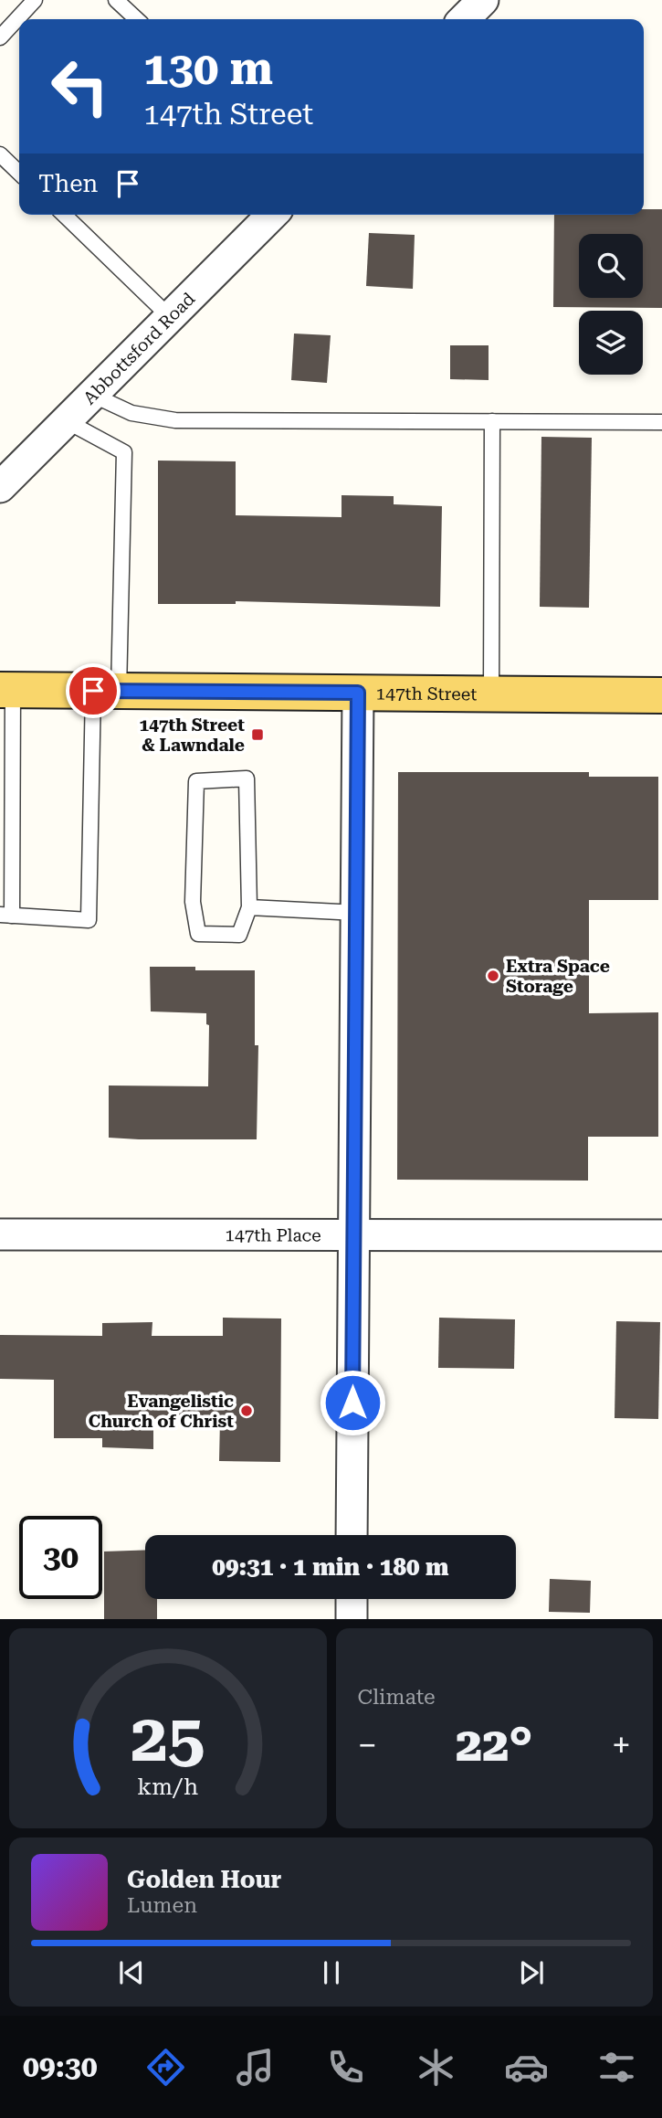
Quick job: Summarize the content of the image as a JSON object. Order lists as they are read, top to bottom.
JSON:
{
  "streets": {
    "main road": ["147th Street"],
    "street": ["Abbottsford Road", "147th Place"]
  },
  "places": {
    "transit": ["147th Street & Lawndale"],
    "other": ["Extra Space Storage", "Evangelistic Church of Christ"]
  },
  "page": {
    "turn": ["130 m", "147th Street"],
    "then": "Then",
    "limit": "30",
    "trip": "09:31 · 1 min · 180 m",
    "tile": "Climate",
    "heat": ["−", "22°", "+"],
    "song": ["Golden Hour", "Lumen"],
    "tabs": "09:30",
    "gauge": ["25", "km/h"]
  }
}
